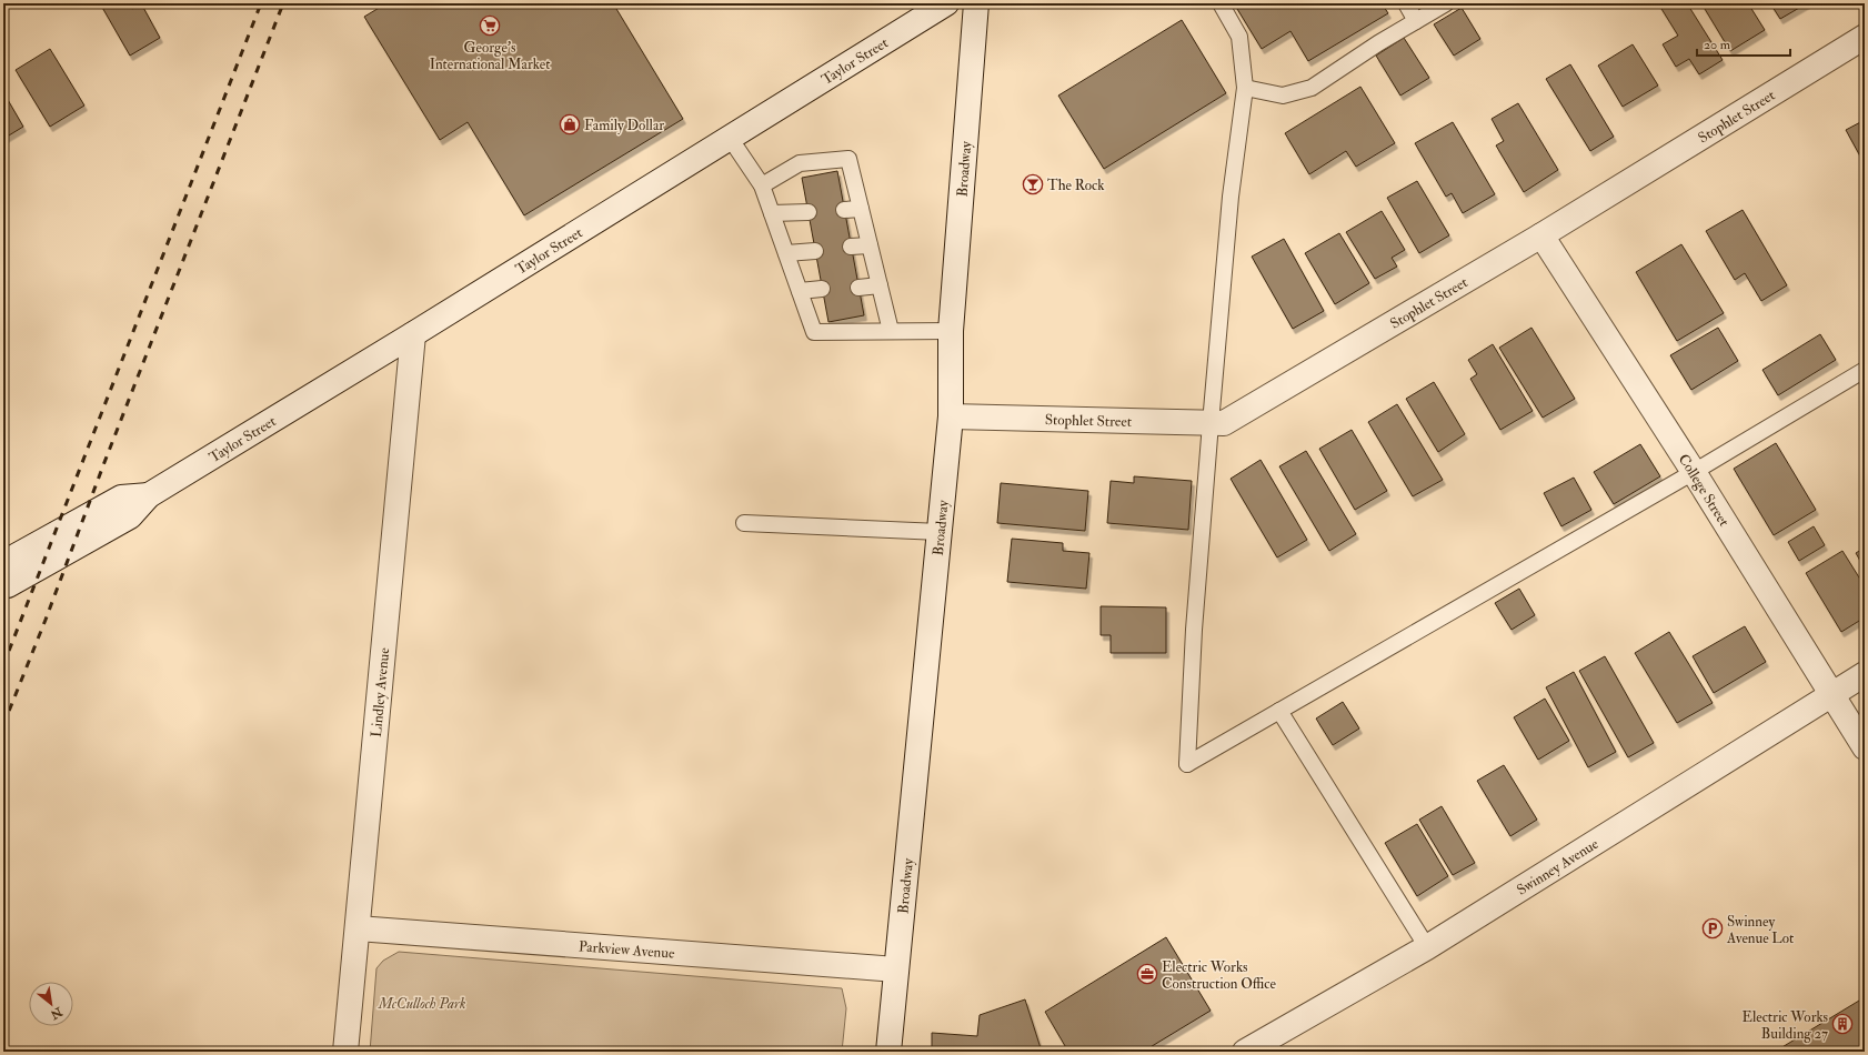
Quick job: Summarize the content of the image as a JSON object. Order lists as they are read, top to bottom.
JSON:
{
  "streets": {
    "street": [
      "Taylor Street",
      "Stophlet Street",
      "Broadway",
      "College Street",
      "Lindley Avenue",
      "Swinney Avenue",
      "Parkview Avenue"
    ]
  },
  "crossings": [
    ["Taylor Street", "Lindley Avenue"],
    ["Stophlet Street", "Broadway"],
    ["Stophlet Street", "College Street"],
    ["Broadway", "Parkview Avenue"],
    ["College Street", "Swinney Avenue"],
    ["Lindley Avenue", "Parkview Avenue"]
  ],
  "parks": ["McCulloch Park"],
  "places": {
    "supermarket": ["George's International Market"],
    "shop": ["Family Dollar"],
    "bar": ["The Rock"],
    "parking": ["Swinney Avenue Lot"],
    "office": ["Electric Works Construction Office"],
    "building": ["Electric Works Building 27"]
  },
  "scale_bar": "20 m",
  "north": "bottom right"
}
